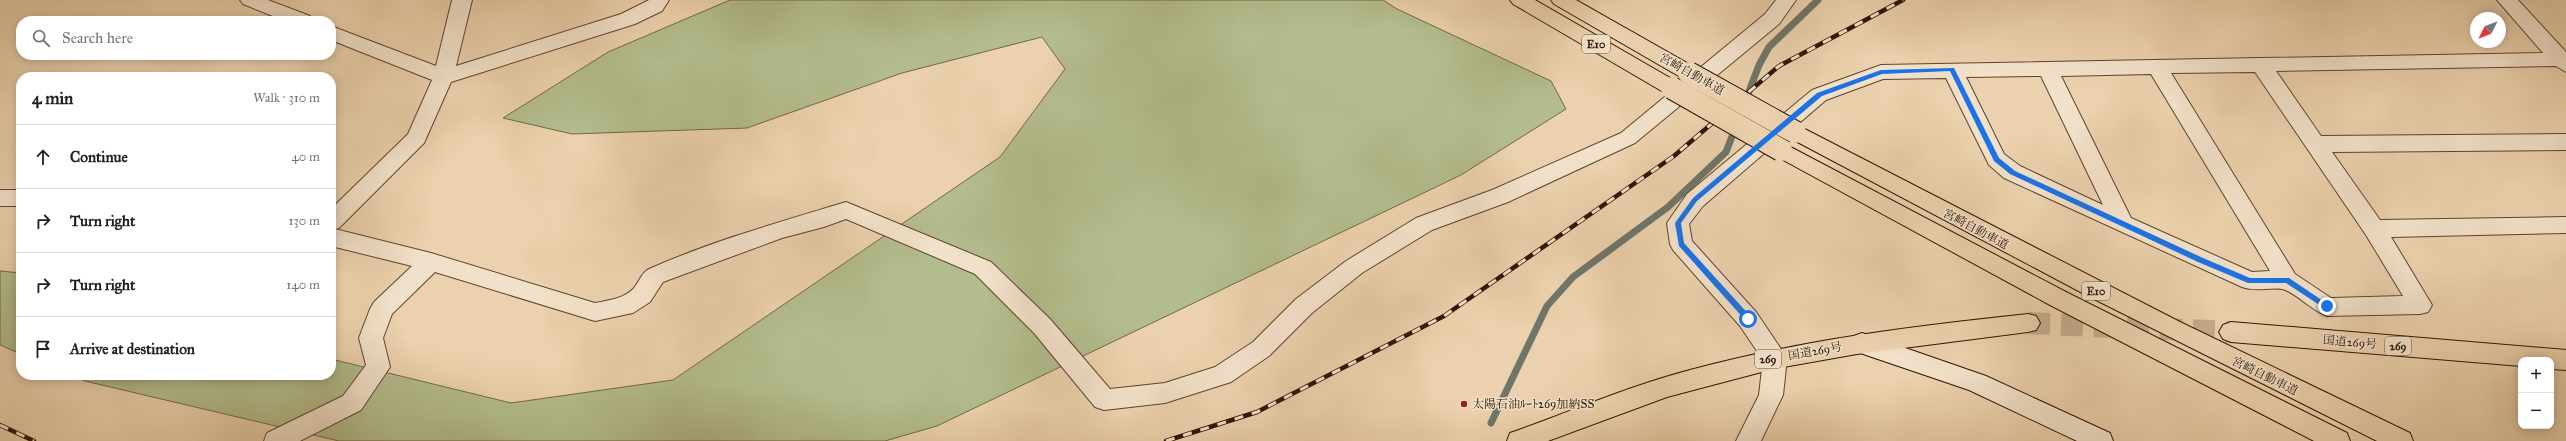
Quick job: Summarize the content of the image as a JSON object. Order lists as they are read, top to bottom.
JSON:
{
  "streets": {
    "highway": [
      "E10",
      "宮崎自動車道",
      "国道269号",
      "269"
    ]
  },
  "places": ["太陽石油ﾙｰﾄ269加納SS"],
  "north": "bottom left",
  "page": {
    "search": "Search here",
    "heading": ["4 min", "Walk · 310 m"],
    "list": [
      ["Continue", "40 m"],
      ["Turn right", "130 m"],
      ["Turn right", "140 m"],
      "Arrive at destination"
    ],
    "map_buttons": ["+", "−"]
  }
}
